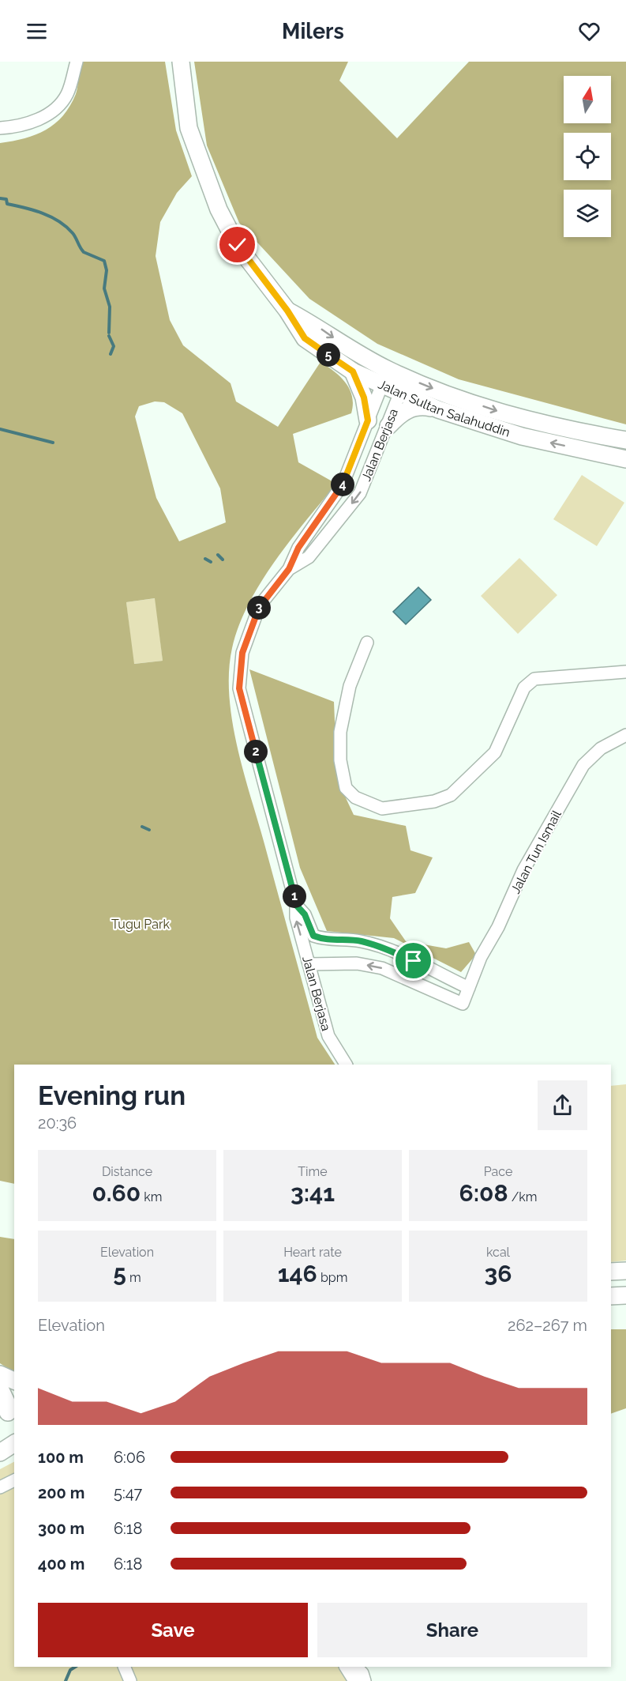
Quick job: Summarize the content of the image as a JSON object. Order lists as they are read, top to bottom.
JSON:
{
  "streets": {
    "street": ["Jalan Sultan Salahuddin", "Jalan Berjasa", "Jalan Tun Ismail"]
  },
  "crossings": [
    ["Jalan Sultan Salahuddin", "Jalan Berjasa"],
    ["Jalan Berjasa", "Jalan Tun Ismail"]
  ],
  "parks": ["Tugu Park"],
  "north": "top",
  "page": {
    "header": "Milers",
    "pins": [
      "5",
      "4",
      "3",
      "2",
      "1"
    ],
    "heading": ["Evening run", "20:36"],
    "stats": [
      ["Distance", "0.60 km"],
      ["Time", "3:41"],
      ["Pace", "6:08 /km"],
      ["Elevation", "5 m"],
      ["Heart rate", "146 bpm"],
      ["kcal", "36"]
    ],
    "chart": ["Elevation", "262–267 m"],
    "list": [
      {
        "name": "100 m",
        "note": "6:06"
      },
      {
        "name": "200 m",
        "note": "5:47"
      },
      {
        "name": "300 m",
        "note": "6:18"
      },
      {
        "name": "400 m",
        "note": "6:18"
      }
    ],
    "buttons": ["Save", "Share"]
  }
}
